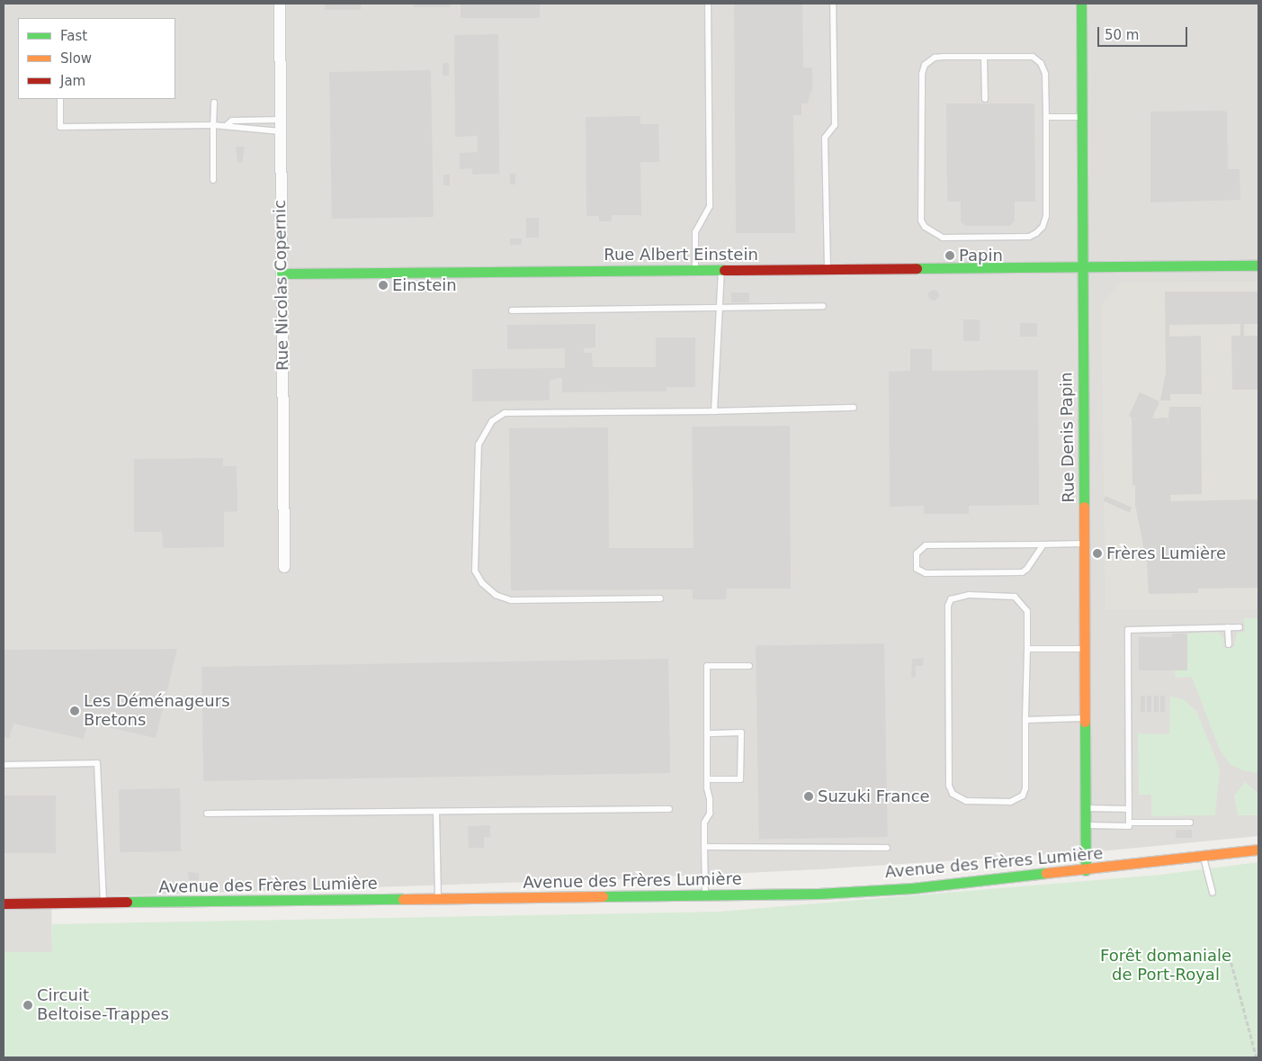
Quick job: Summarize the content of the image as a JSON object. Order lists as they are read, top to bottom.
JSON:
{
  "streets": {
    "street": [
      "Rue Albert Einstein",
      "Rue Nicolas Copernic",
      "Rue Denis Papin",
      "Avenue des Frères Lumière"
    ]
  },
  "crossings": [
    ["Rue Albert Einstein", "Rue Nicolas Copernic"],
    ["Rue Albert Einstein", "Rue Denis Papin"],
    ["Rue Denis Papin", "Avenue des Frères Lumière"]
  ],
  "parks": ["Forêt domaniale de Port-Royal"],
  "places": [
    "Papin",
    "Einstein",
    "Frères Lumière",
    "Les Déménageurs Bretons",
    "Suzuki France",
    "Circuit Beltoise-Trappes"
  ],
  "legend": ["Fast", "Slow", "Jam"],
  "scale_bar": "50 m"
}
